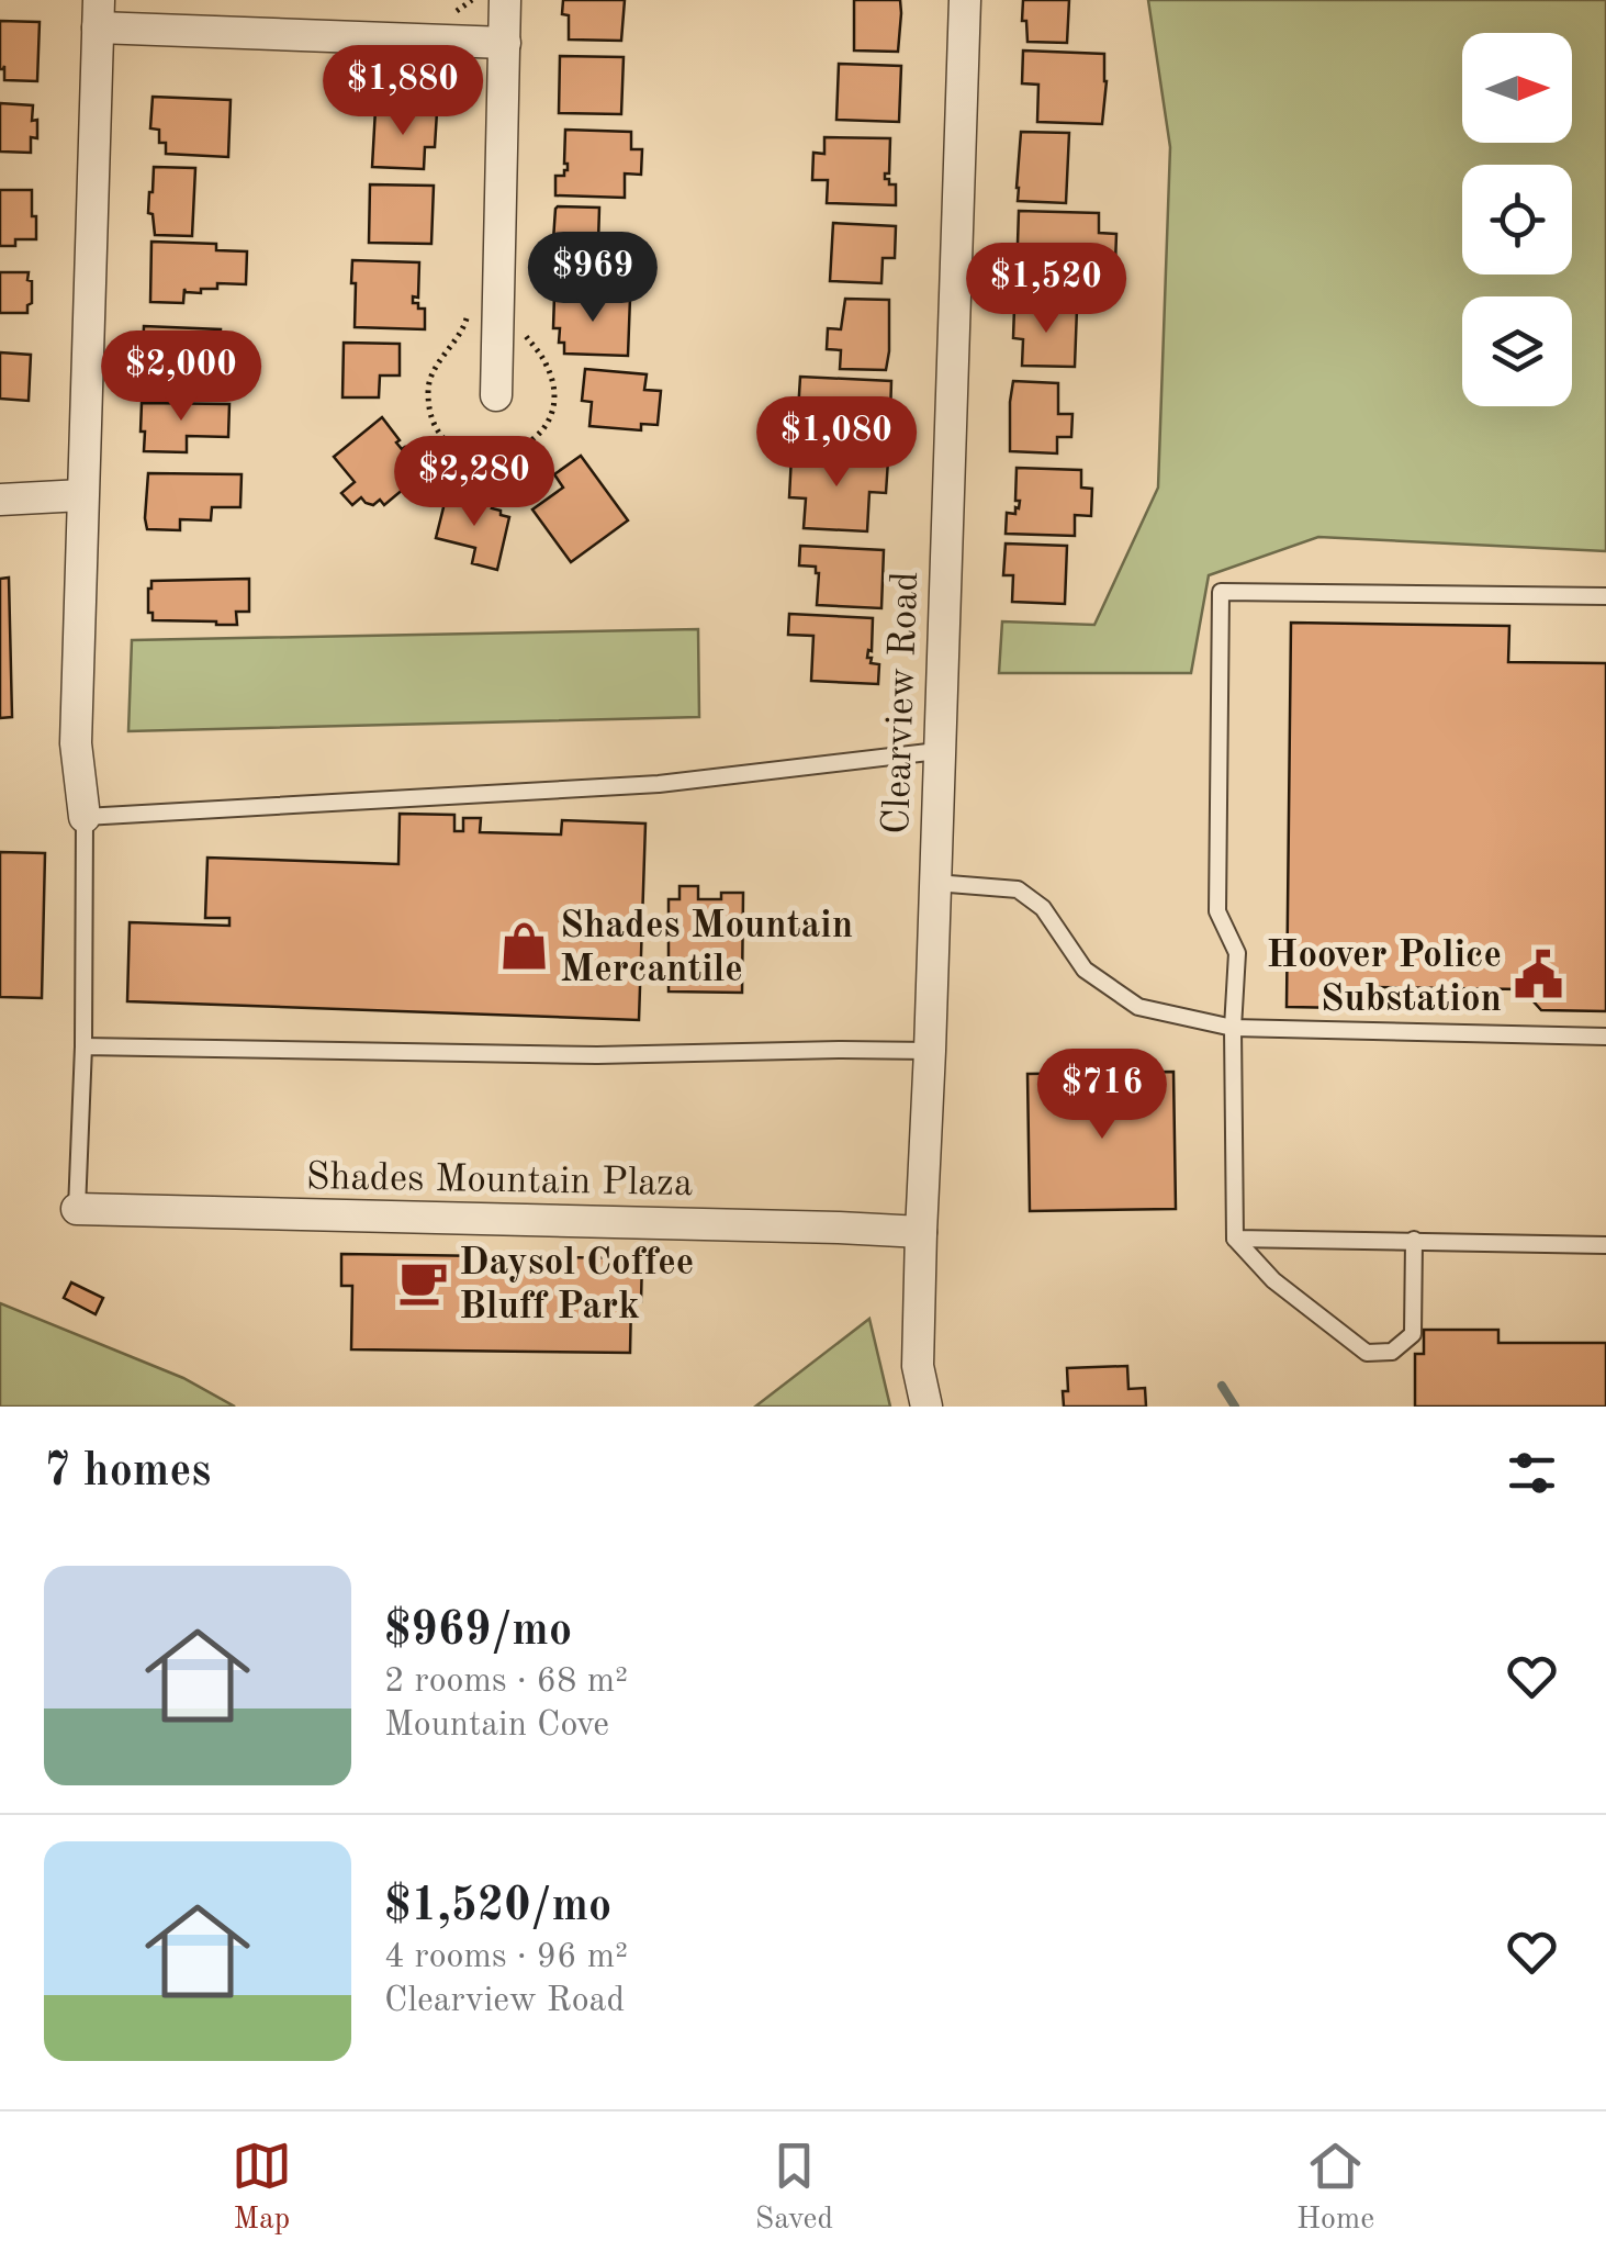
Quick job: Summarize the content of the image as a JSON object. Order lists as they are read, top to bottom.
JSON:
{
  "streets": {
    "street": ["Clearview Road", "Shades Mountain Plaza"]
  },
  "crossings": [
    ["Clearview Road", "Shades Mountain Plaza"]
  ],
  "places": {
    "shop": ["Shades Mountain Mercantile"],
    "public building": ["Hoover Police Substation"],
    "cafe": ["Daysol Coffee Bluff Park"]
  },
  "north": "right",
  "page": {
    "price": [
      "$1,880",
      "$969",
      "$1,520",
      "$2,000",
      "$1,080",
      "$2,280",
      "$716"
    ],
    "heading": "7 homes",
    "list": [
      {
        "name": "$969/mo",
        "note": "2 rooms · 68 m² · Mountain Cove"
      },
      {
        "name": "$1,520/mo",
        "note": "4 rooms · 96 m² · Clearview Road"
      }
    ],
    "tabs": ["Map", "Saved", "Home"]
  }
}
